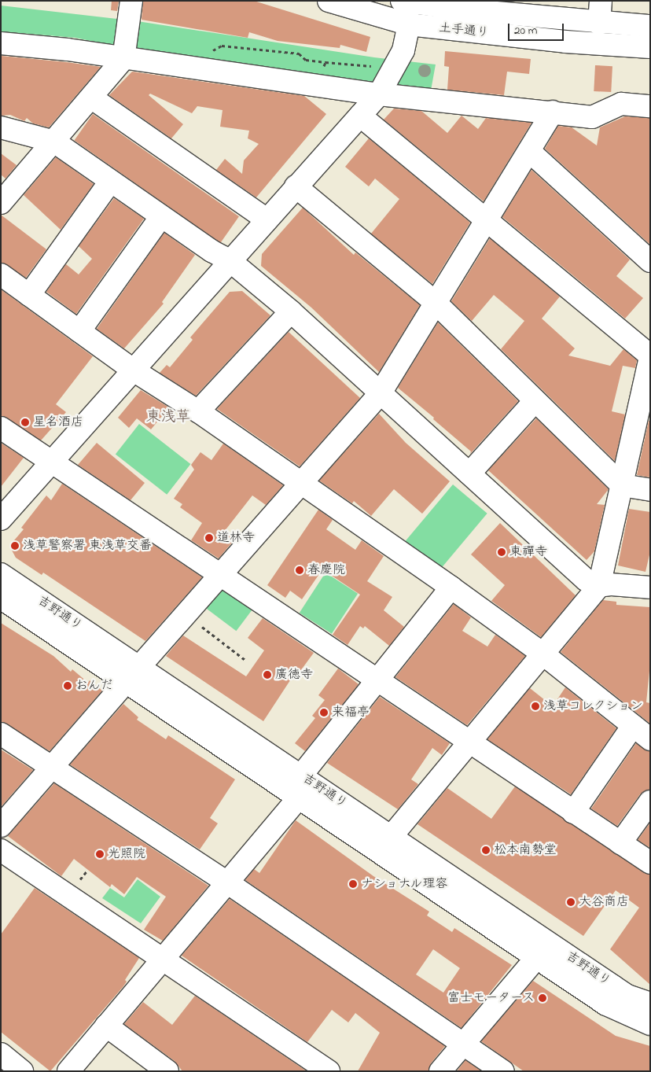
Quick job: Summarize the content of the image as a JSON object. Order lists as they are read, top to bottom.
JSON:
{
  "streets": {
    "street": ["土手通り", "吉野通り"]
  },
  "districts": ["東浅草"],
  "places": [
    "星名酒店",
    "道林寺",
    "浅草警察署 東浅草交番",
    "東禪寺",
    "春慶院",
    "廣徳寺",
    "おんだ",
    "浅草コレクション",
    "来福亭",
    "松本南勢堂",
    "光照院",
    "ナショナル理容",
    "大谷商店",
    "富士モータース"
  ],
  "scale_bar": "20 m"
}
